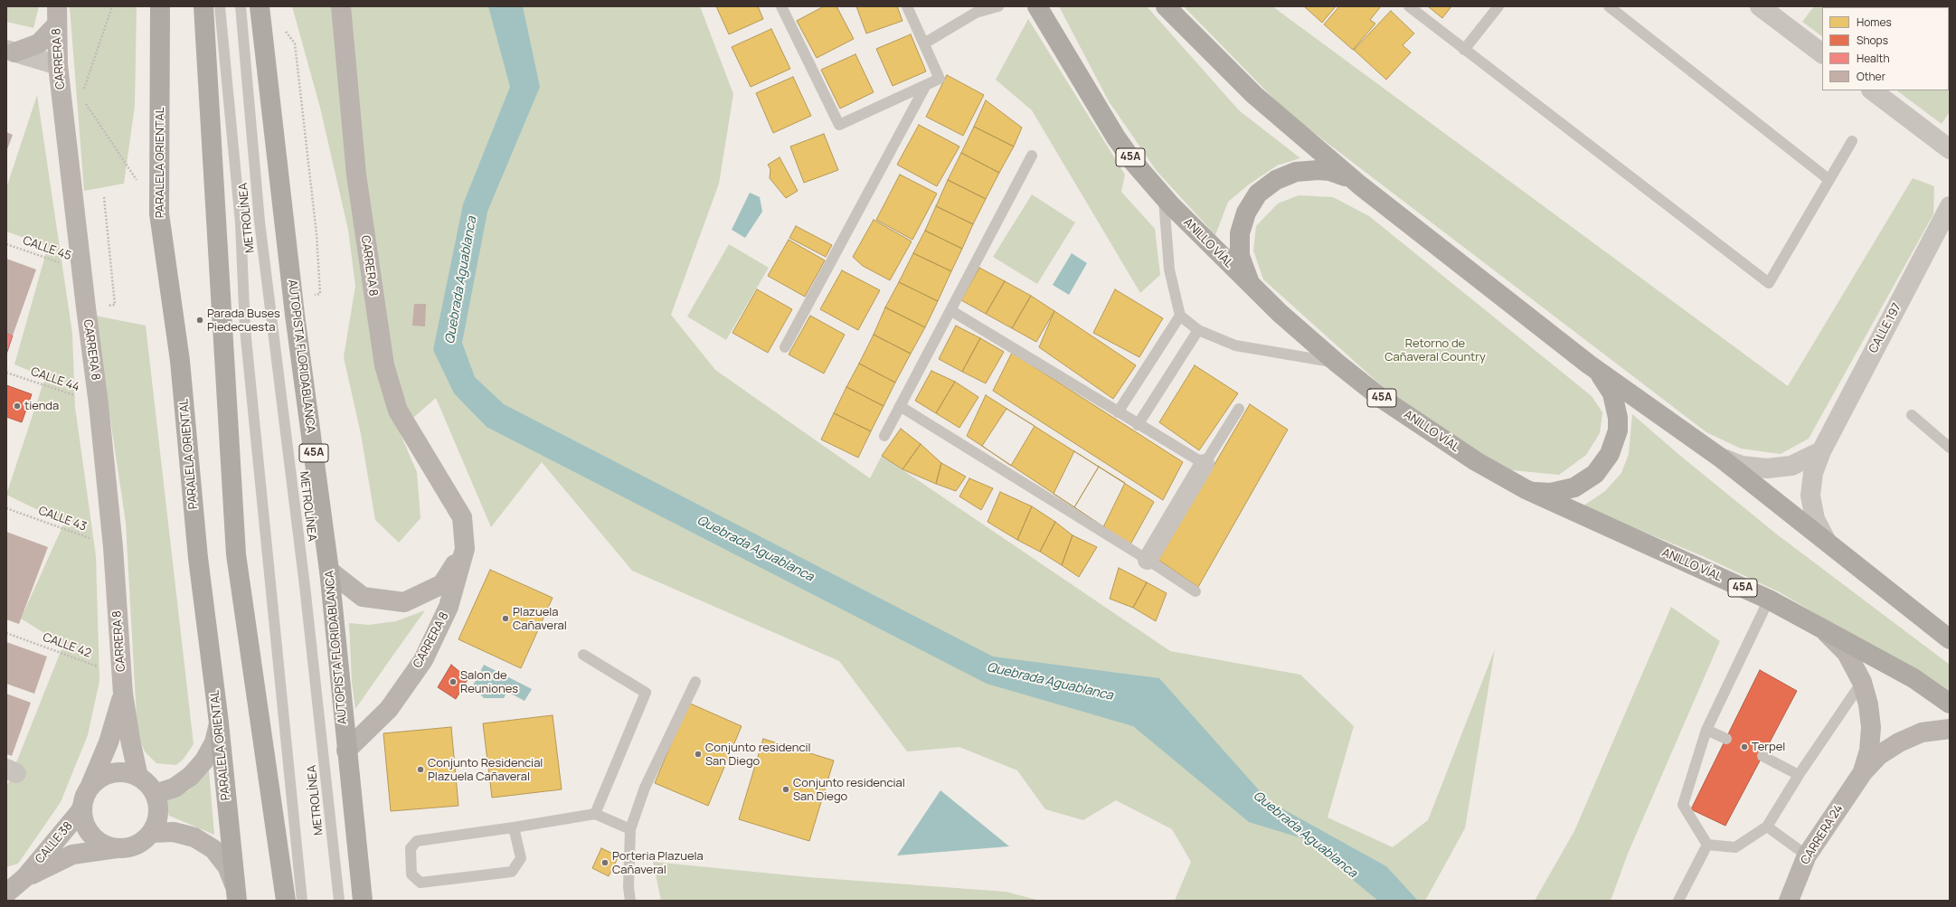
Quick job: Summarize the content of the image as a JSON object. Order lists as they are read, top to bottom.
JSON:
{
  "streets": {
    "highway": [
      "45A",
      "PARALELA ORIENTAL",
      "ANILLO VÍAL",
      "AUTOPISTA FLORIDABLANCA"
    ],
    "main road": ["CARRERA 8", "CARRERA 24", "CALLE 38"],
    "street": ["CALLE 197"],
    "lane": ["METROLÍNEA"],
    "path": [
      "CALLE 45",
      "CALLE 44",
      "CALLE 43",
      "CALLE 42"
    ]
  },
  "crossings": [
    ["CARRERA 8", "CALLE 45"],
    ["CARRERA 8", "AUTOPISTA FLORIDABLANCA"],
    ["CARRERA 8", "CALLE 44"],
    ["CARRERA 8", "CALLE 43"],
    ["CARRERA 8", "CALLE 42"],
    ["CARRERA 8", "CALLE 38"],
    ["ANILLO VÍAL", "CARRERA 24"]
  ],
  "water": ["Quebrada Aguablanca"],
  "parks": ["Retorno de Cañaveral Country"],
  "places": [
    "Parada Buses Piedecuesta",
    "tienda",
    "Plazuela Cañaveral",
    "Salon de Reuniones",
    "Terpel",
    "Conjunto residencil San Diego",
    "Conjunto Residencial Plazuela Cañaveral",
    "Conjunto residencial San Diego",
    "Porteria Plazuela Cañaveral"
  ],
  "legend": [
    "Homes",
    "Shops",
    "Health",
    "Other"
  ]
}
